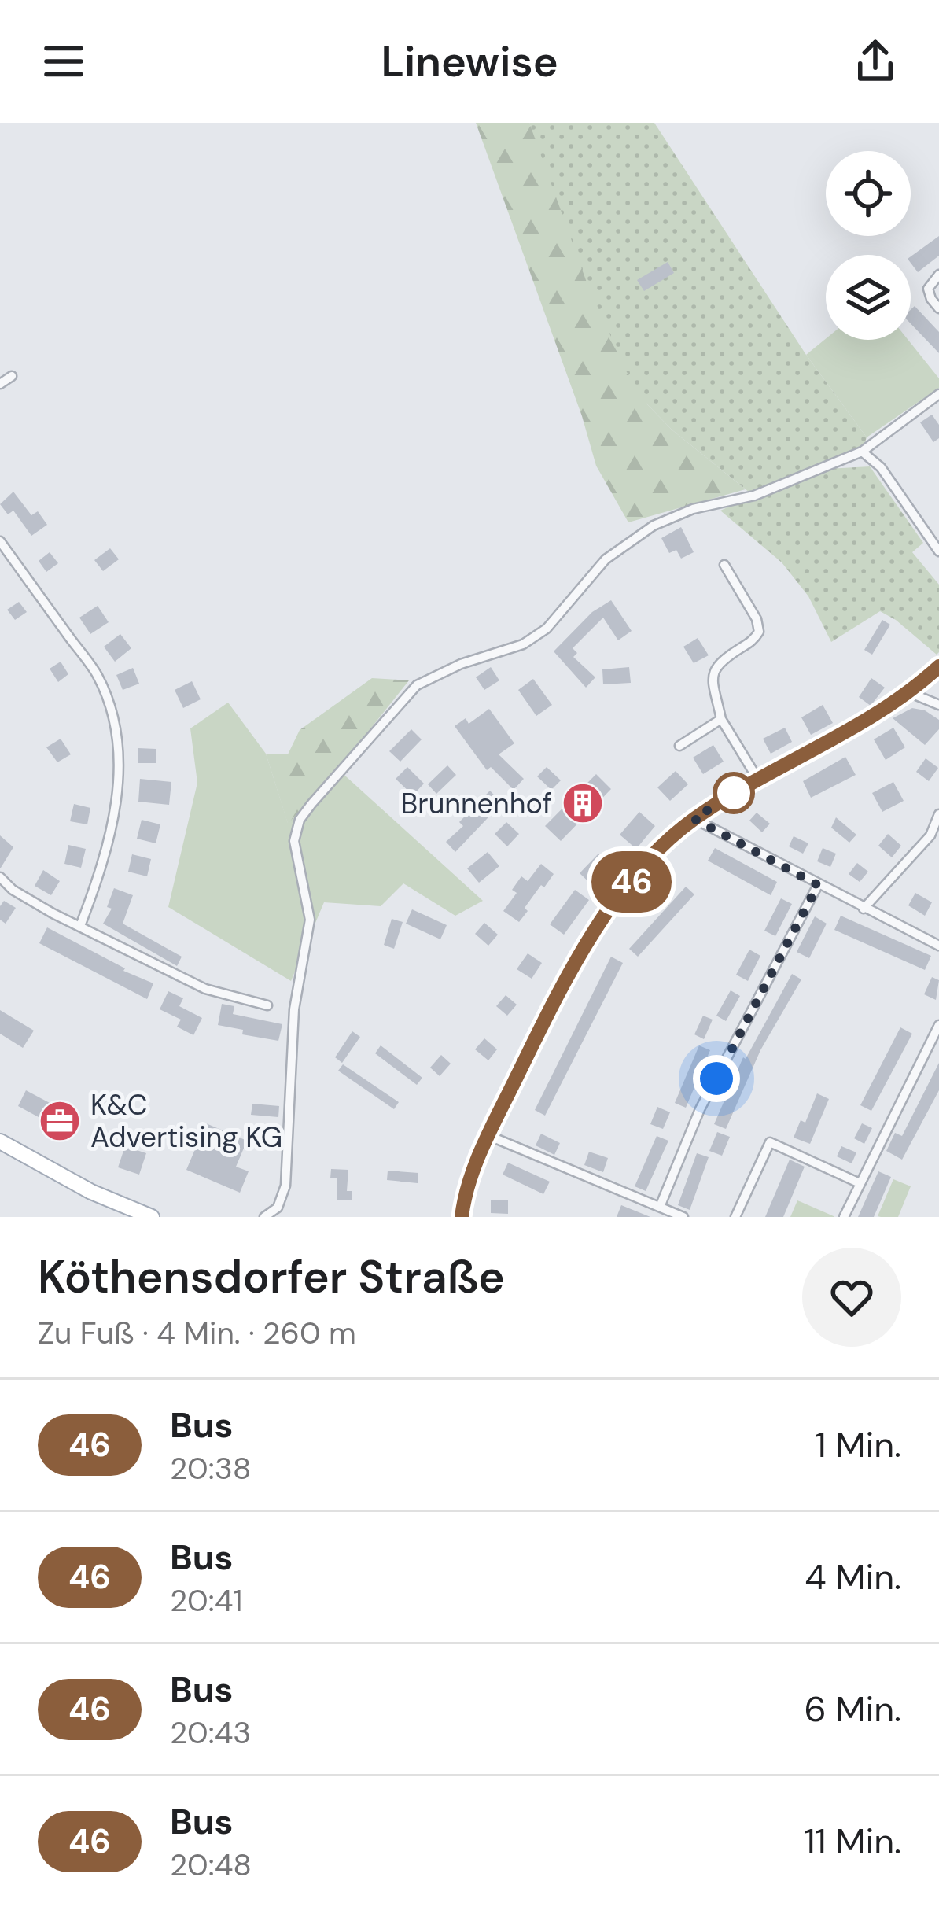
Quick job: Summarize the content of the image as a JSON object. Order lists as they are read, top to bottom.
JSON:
{
  "places": {
    "building": ["Brunnenhof"],
    "office": ["K&C Advertising KG"]
  },
  "lines": ["bus line 46"],
  "page": {
    "header": "Linewise",
    "on_map": "46",
    "heading": ["Köthensdorfer Straße", "Zu Fuß · 4 Min. · 260 m"],
    "list": [
      {
        "mark": "46",
        "name": "Bus",
        "note": "20:38",
        "value": "1 Min."
      },
      {
        "mark": "46",
        "name": "Bus",
        "note": "20:41",
        "value": "4 Min."
      },
      {
        "mark": "46",
        "name": "Bus",
        "note": "20:43",
        "value": "6 Min."
      },
      {
        "mark": "46",
        "name": "Bus",
        "note": "20:48",
        "value": "11 Min."
      }
    ]
  }
}
